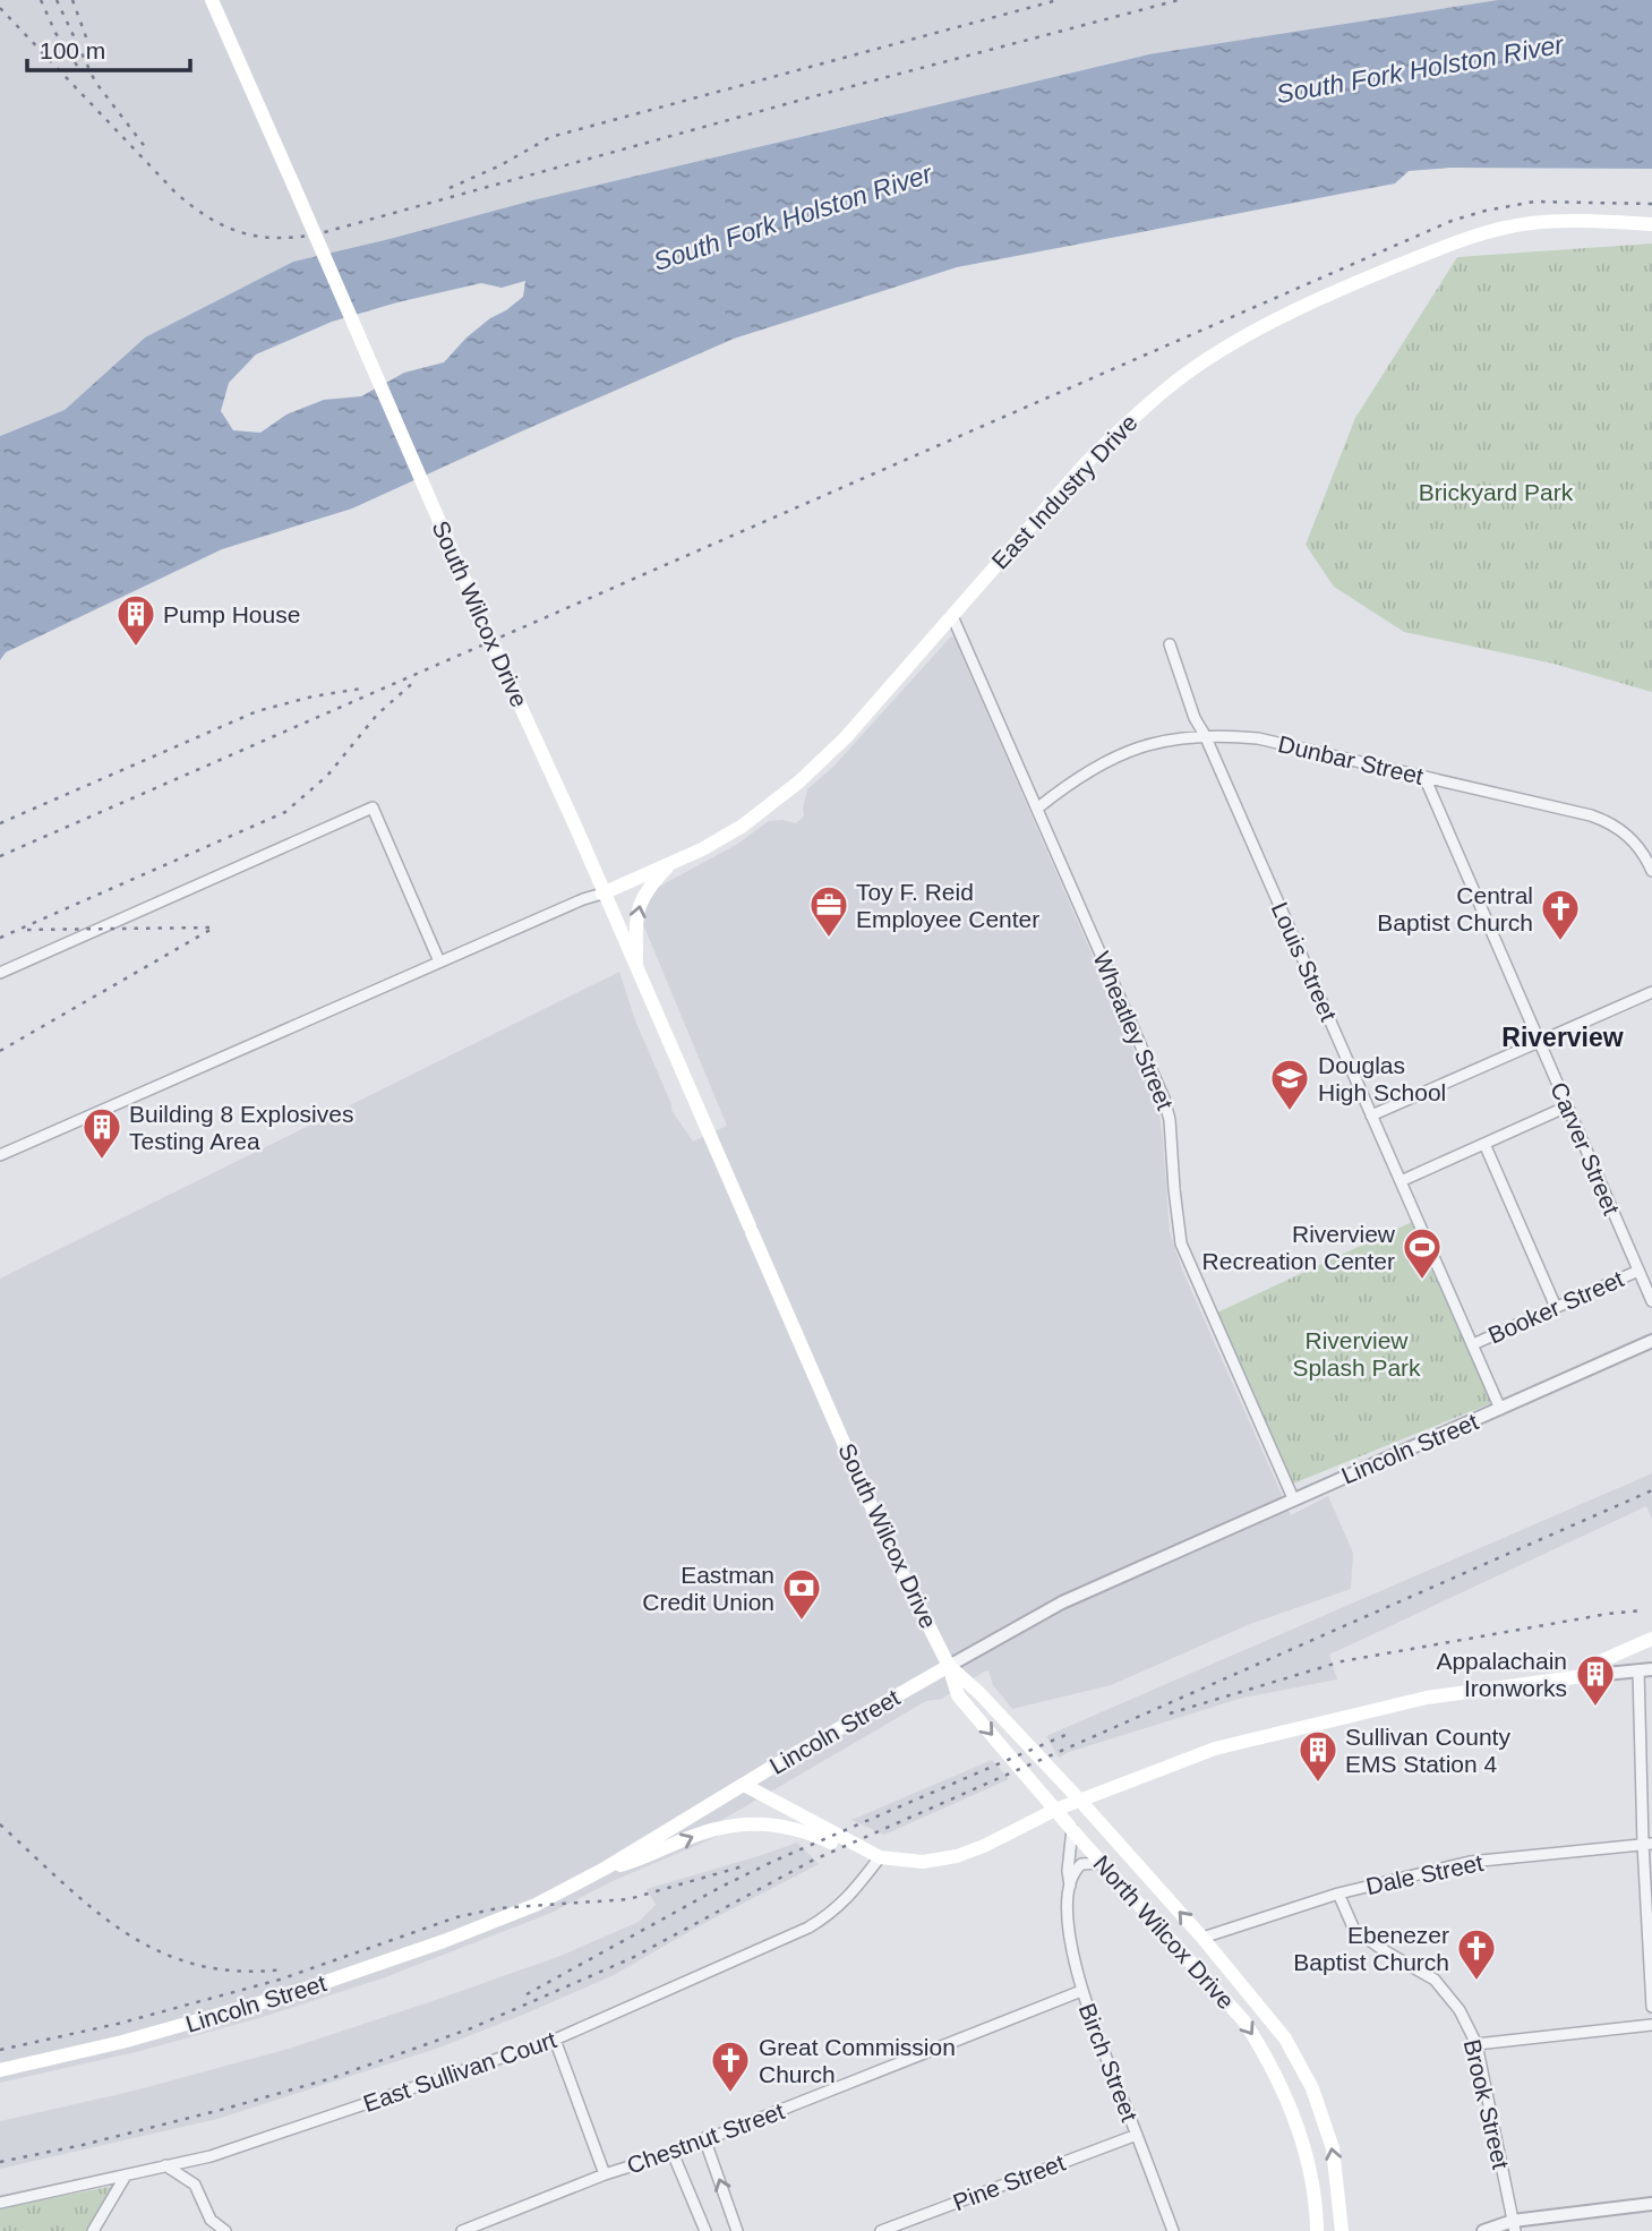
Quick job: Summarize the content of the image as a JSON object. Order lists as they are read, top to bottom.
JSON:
{
  "streets": {
    "main road": [
      "East Industry Drive",
      "South Wilcox Drive",
      "Lincoln Street",
      "North Wilcox Drive"
    ],
    "street": [
      "Dunbar Street",
      "Louis Street",
      "Wheatley Street",
      "Carver Street",
      "Booker Street",
      "Dale Street",
      "Birch Street",
      "East Sullivan Court",
      "Brook Street",
      "Chestnut Street",
      "Pine Street"
    ]
  },
  "crossings": [
    ["East Industry Drive", "South Wilcox Drive"],
    ["East Industry Drive", "Wheatley Street"],
    ["South Wilcox Drive", "Lincoln Street"],
    ["South Wilcox Drive", "North Wilcox Drive"],
    ["Dunbar Street", "Louis Street"],
    ["Dunbar Street", "Wheatley Street"],
    ["Dunbar Street", "Carver Street"],
    ["Louis Street", "Booker Street"],
    ["Louis Street", "Lincoln Street"],
    ["Wheatley Street", "Lincoln Street"],
    ["Carver Street", "Booker Street"],
    ["Lincoln Street", "North Wilcox Drive"],
    ["Dale Street", "North Wilcox Drive"],
    ["Dale Street", "Brook Street"],
    ["North Wilcox Drive", "Birch Street"],
    ["Birch Street", "Chestnut Street"],
    ["Birch Street", "Pine Street"]
  ],
  "districts": ["Riverview"],
  "water": ["South Fork Holston River"],
  "parks": ["Brickyard Park", "Riverview Splash Park"],
  "places": {
    "building": [
      "Pump House",
      "Building 8 Explosives Testing Area",
      "Appalachain Ironworks",
      "Sullivan County EMS Station 4"
    ],
    "office": ["Toy F. Reid Employee Center"],
    "church": ["Central Baptist Church", "Ebenezer Baptist Church", "Great Commission Church"],
    "school or university": ["Douglas High School"],
    "sports": ["Riverview Recreation Center"],
    "bank": ["Eastman Credit Union"]
  },
  "scale_bar": "100 m"
}
